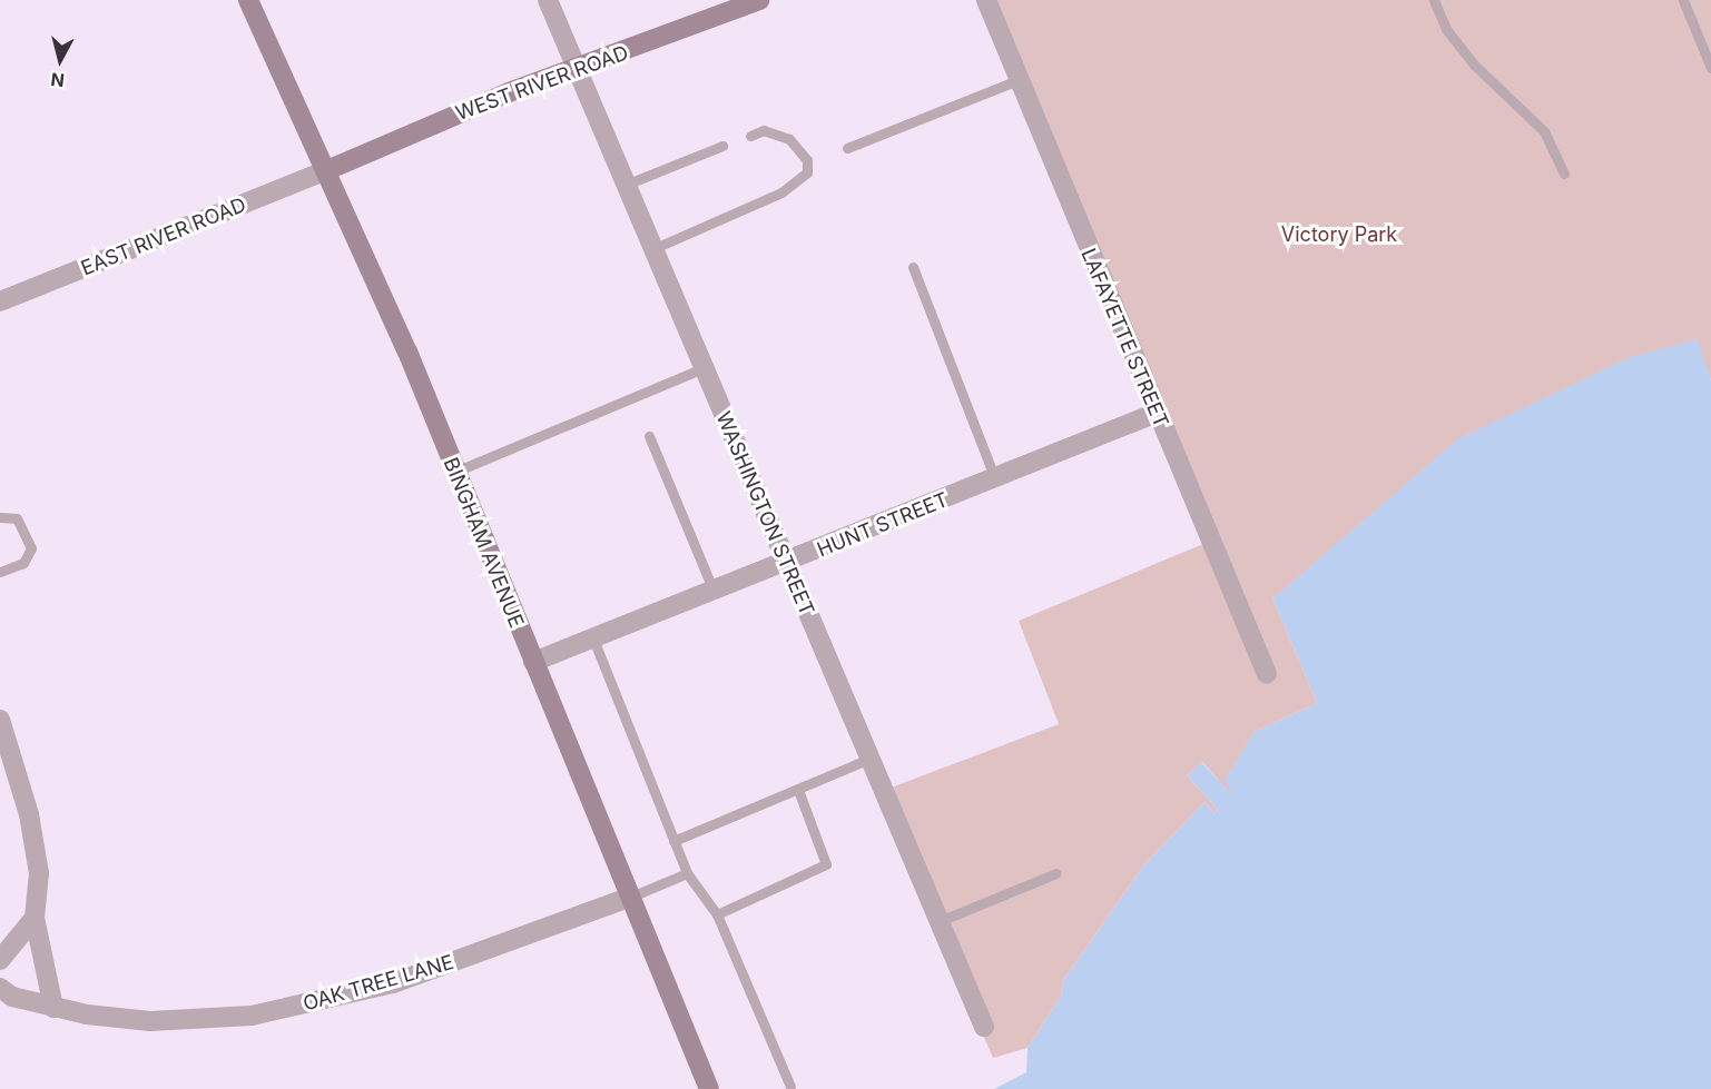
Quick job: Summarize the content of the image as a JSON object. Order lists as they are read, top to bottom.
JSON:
{
  "streets": {
    "main road": ["WEST RIVER ROAD", "BINGHAM AVENUE"],
    "street": [
      "EAST RIVER ROAD",
      "LAFAYETTE STREET",
      "WASHINGTON STREET",
      "HUNT STREET",
      "OAK TREE LANE"
    ]
  },
  "crossings": [
    ["WEST RIVER ROAD", "EAST RIVER ROAD"],
    ["WEST RIVER ROAD", "WASHINGTON STREET"],
    ["WEST RIVER ROAD", "BINGHAM AVENUE"],
    ["EAST RIVER ROAD", "BINGHAM AVENUE"],
    ["LAFAYETTE STREET", "HUNT STREET"],
    ["WASHINGTON STREET", "HUNT STREET"],
    ["HUNT STREET", "BINGHAM AVENUE"],
    ["BINGHAM AVENUE", "OAK TREE LANE"]
  ],
  "parks": ["Victory Park"],
  "north": "bottom"
}
